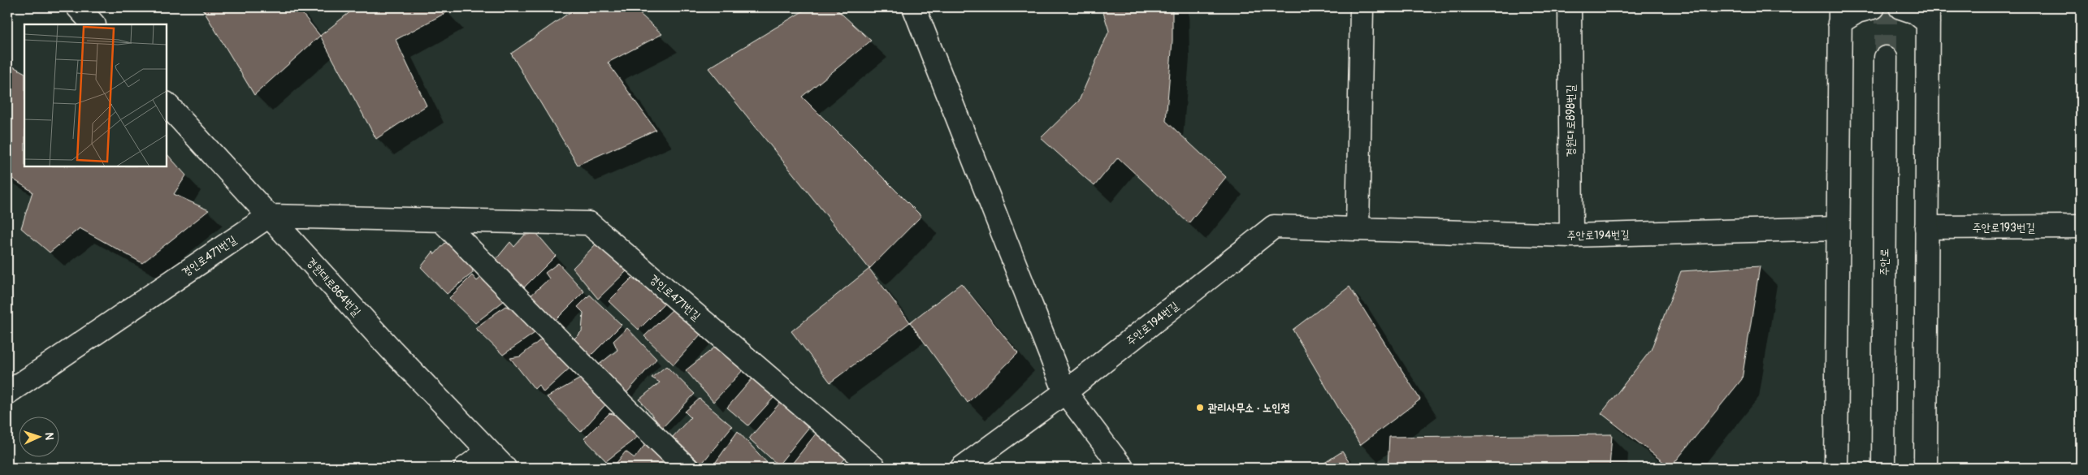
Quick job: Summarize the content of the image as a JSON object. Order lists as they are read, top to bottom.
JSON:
{
  "streets": {
    "street": [
      "경원대로898번길",
      "주안로193번길",
      "주안로194번길",
      "경인로471번길",
      "주안로",
      "경원대로864번길"
    ]
  },
  "crossings": [
    ["경원대로898번길", "주안로194번길"],
    ["경인로471번길", "경원대로864번길"]
  ],
  "places": ["관리사무소 · 노인정"],
  "north": "right"
}
